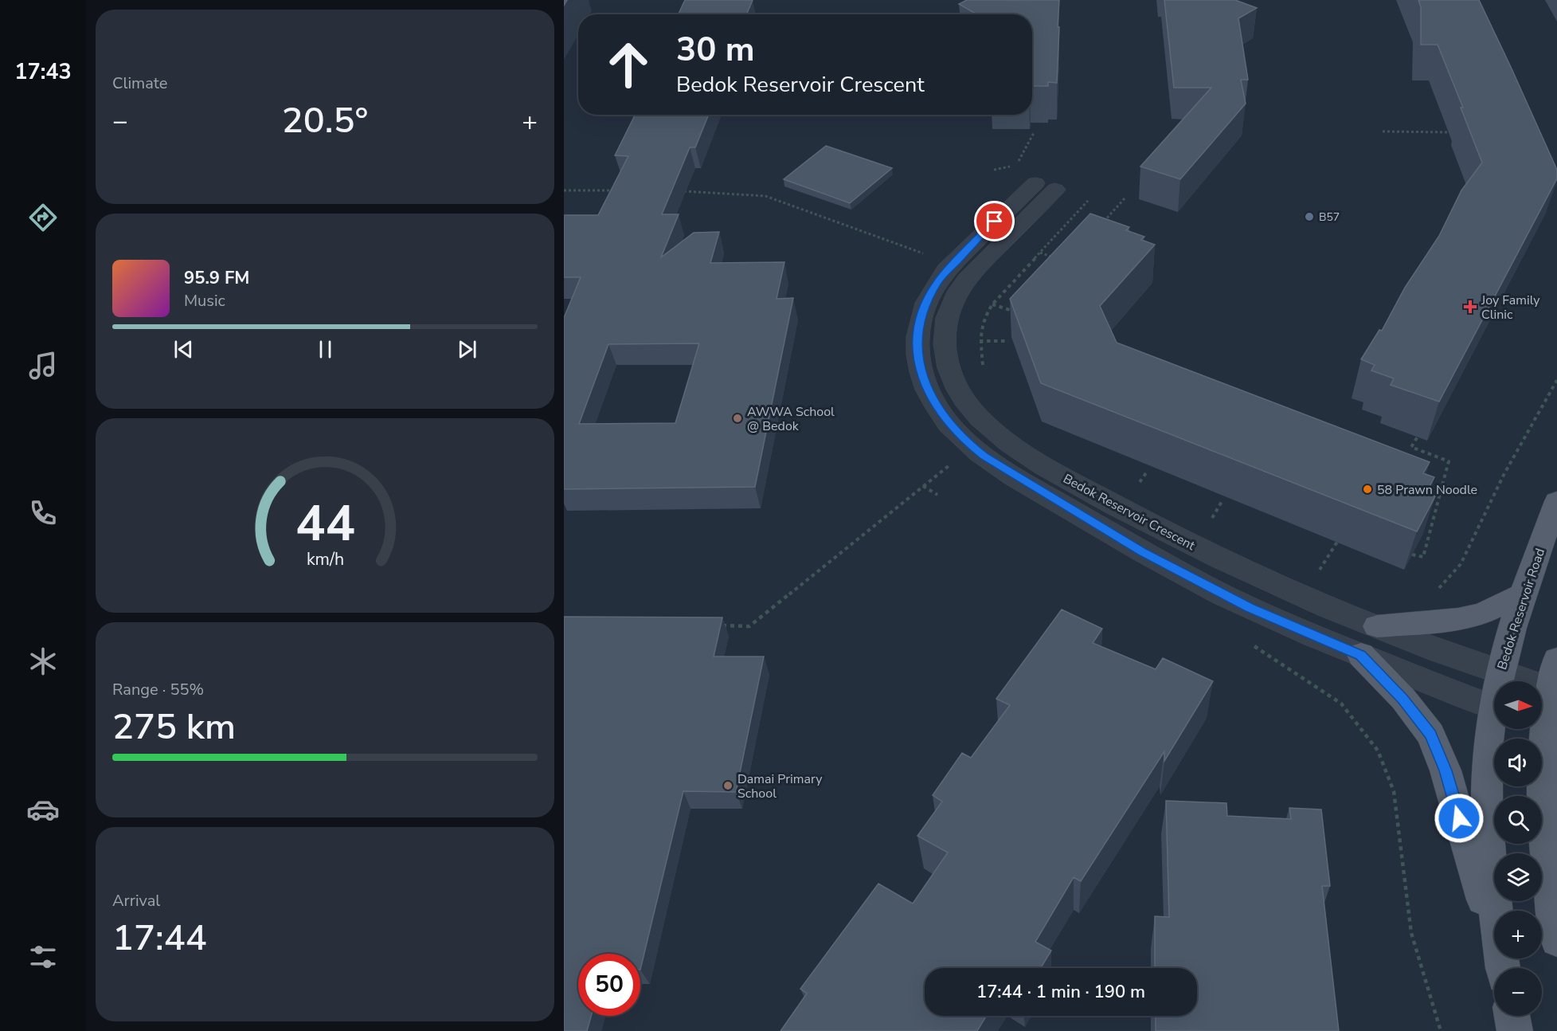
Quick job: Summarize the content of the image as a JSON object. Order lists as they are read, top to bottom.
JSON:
{
  "streets": {
    "main road": ["Bedok Reservoir Road"],
    "street": ["Bedok Reservoir Crescent"]
  },
  "crossings": [
    ["Bedok Reservoir Crescent", "Bedok Reservoir Road"]
  ],
  "places": {
    "other": [
      "B57",
      "AWWA School @ Bedok",
      "58 Prawn Noodle",
      "Damai Primary School"
    ],
    "health": ["Joy Family Clinic"]
  },
  "north": "right",
  "page": {
    "tabs": "17:43",
    "tile": [
      "Climate",
      ["Range · 55%", "275 km"],
      ["Arrival", "17:44"]
    ],
    "turn": ["30 m", "Bedok Reservoir Crescent"],
    "heat": ["−", "20.5°", "+"],
    "song": ["95.9 FM", "Music"],
    "map_buttons": ["+", "−"],
    "limit": "50",
    "trip": "17:44 · 1 min · 190 m",
    "gauge": ["44", "km/h"]
  }
}
